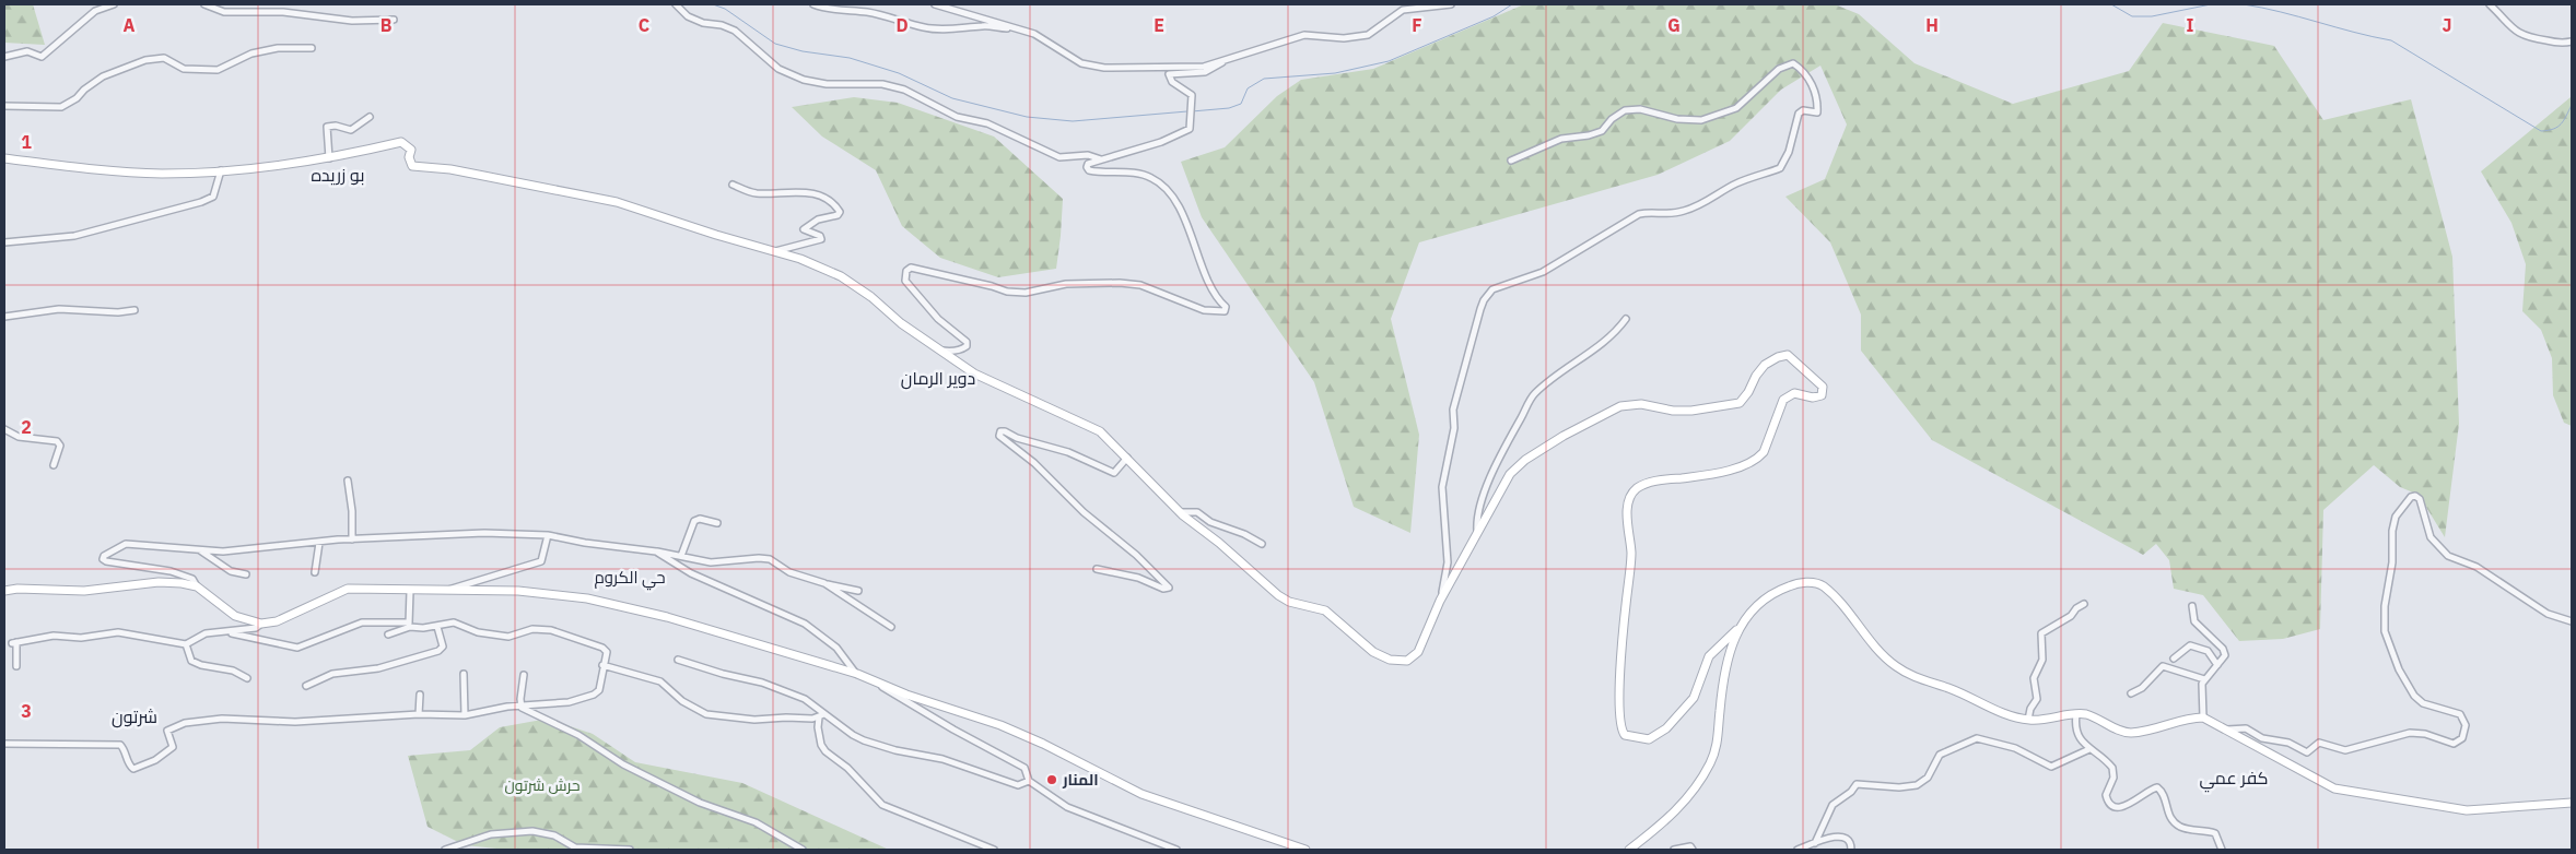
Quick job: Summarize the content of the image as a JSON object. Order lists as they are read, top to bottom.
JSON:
{
  "districts": [
    "بو زريده",
    "دوير الرمان",
    "حي الكروم",
    "شرتون",
    "كفر عمي"
  ],
  "parks": ["حرش شرتون"],
  "places": ["المنار"],
  "grid": {
    "columns": [
      "A",
      "B",
      "C",
      "D",
      "E",
      "F",
      "G",
      "H",
      "I",
      "J"
    ],
    "rows": ["1", "2", "3"]
  }
}
